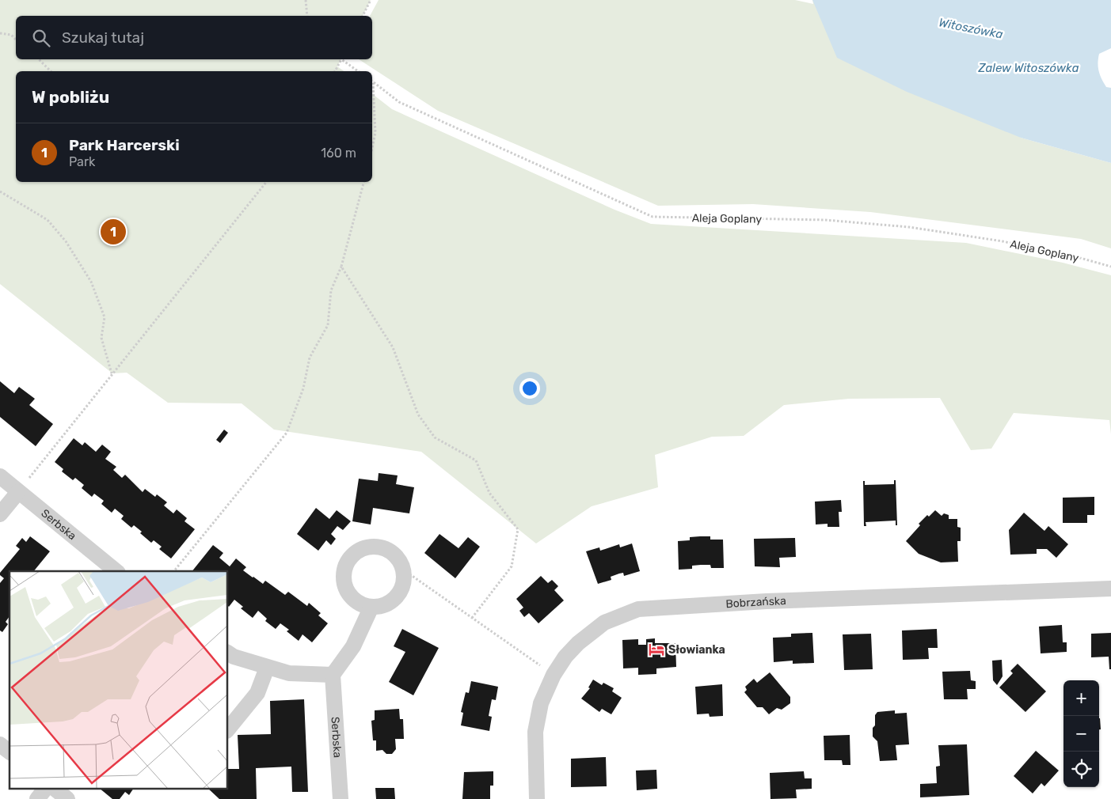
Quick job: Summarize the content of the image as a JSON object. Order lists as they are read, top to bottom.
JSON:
{
  "streets": {
    "street": ["Serbska", "Bobrzańska"],
    "path": ["Aleja Goplany"]
  },
  "water": ["Witoszówka", "Zalew Witoszówka"],
  "places": {
    "hotel": ["Słowianka"]
  },
  "page": {
    "search": "Szukaj tutaj",
    "heading": "W pobliżu",
    "list": [
      {
        "mark": "1",
        "name": "Park Harcerski",
        "note": "Park",
        "value": "160 m"
      }
    ],
    "pins": "1",
    "map_buttons": ["+", "−"]
  }
}
